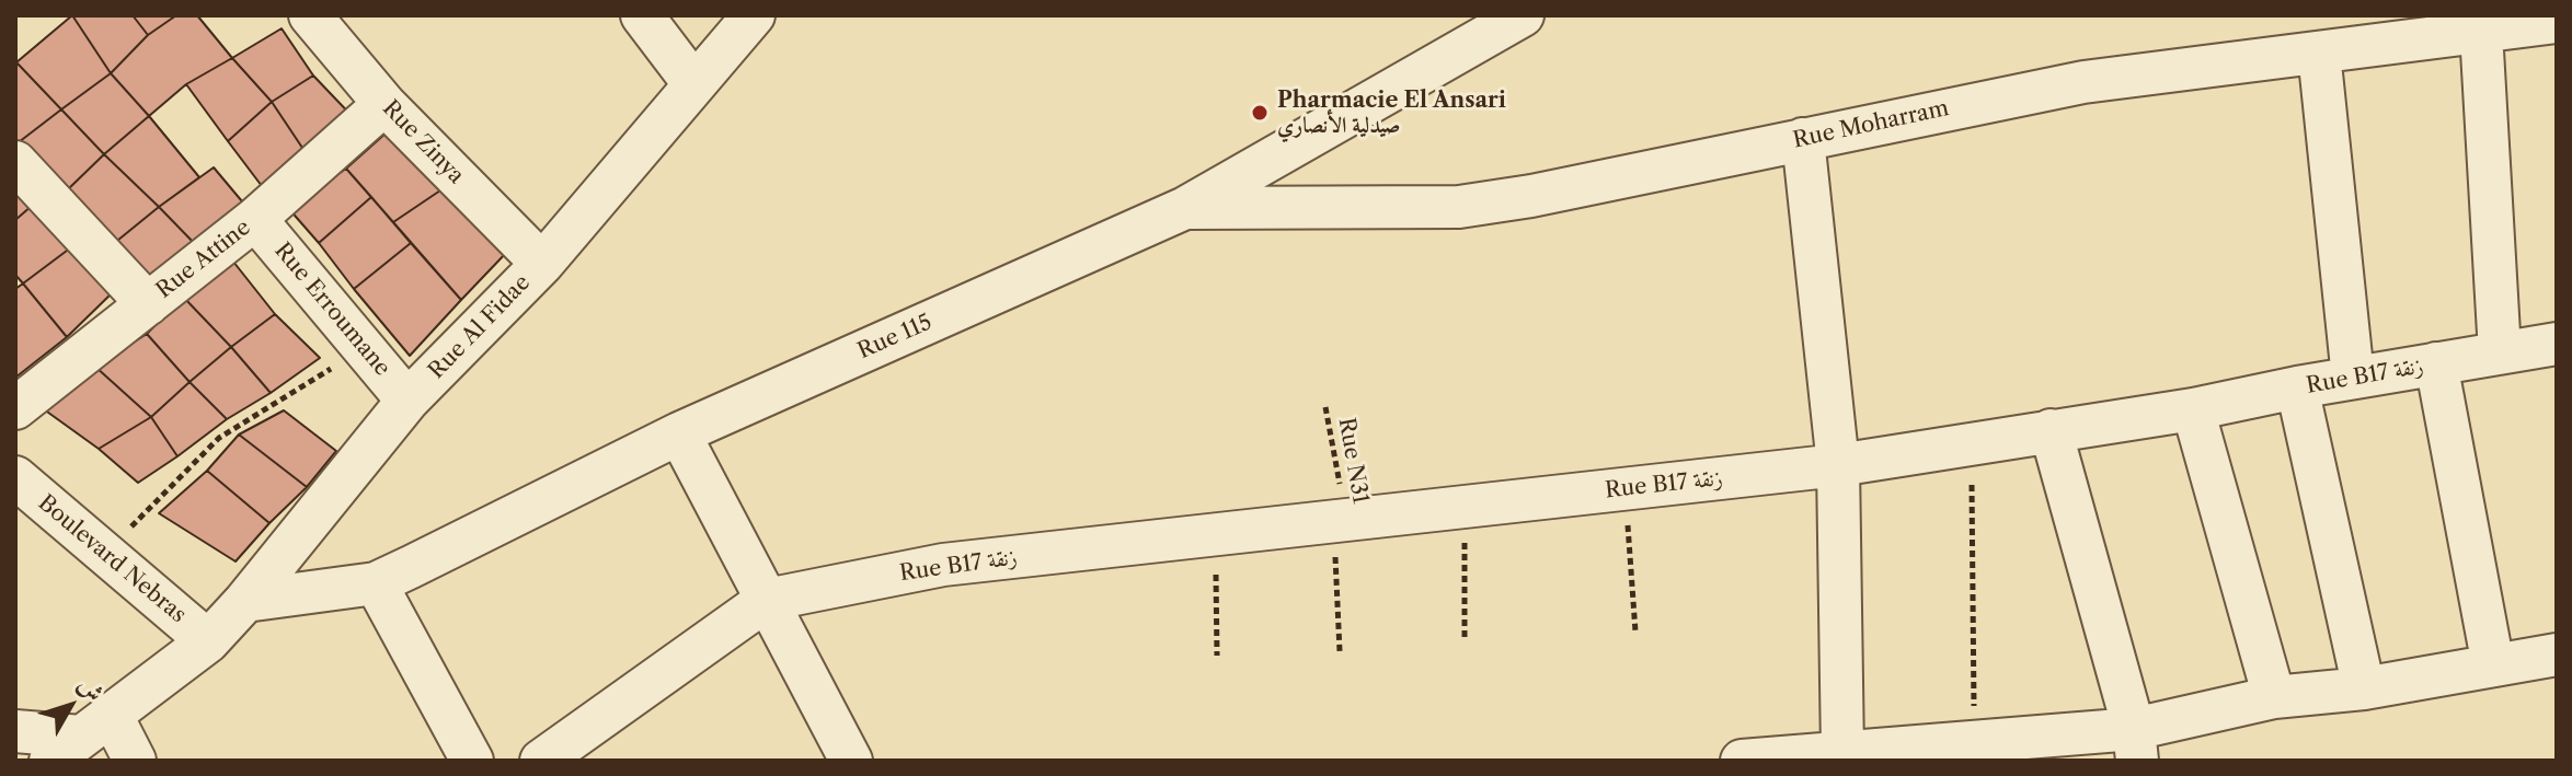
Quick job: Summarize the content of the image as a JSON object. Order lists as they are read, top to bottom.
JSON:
{
  "streets": {
    "street": [
      "Rue Moharram",
      "Rue Zinya",
      "Rue Attine",
      "Rue Erroumane",
      "Rue Al Fidae",
      "Rue 115",
      "Rue B17 زنقة",
      "Boulevard Nebras"
    ],
    "path": ["Rue N31"]
  },
  "crossings": [
    ["Rue Moharram", "Rue 115"],
    ["Rue Zinya", "Rue Attine"],
    ["Rue Zinya", "Rue Al Fidae"],
    ["Rue Attine", "Rue Erroumane"],
    ["Rue Erroumane", "Rue Al Fidae"],
    ["Rue Al Fidae", "Rue 115"],
    ["Rue Al Fidae", "Boulevard Nebras"],
    ["Rue B17 زنقة", "Rue N31"]
  ],
  "places": ["Pharmacie El Ansari صيدلية الأنصاري"],
  "north": "top right"
}
